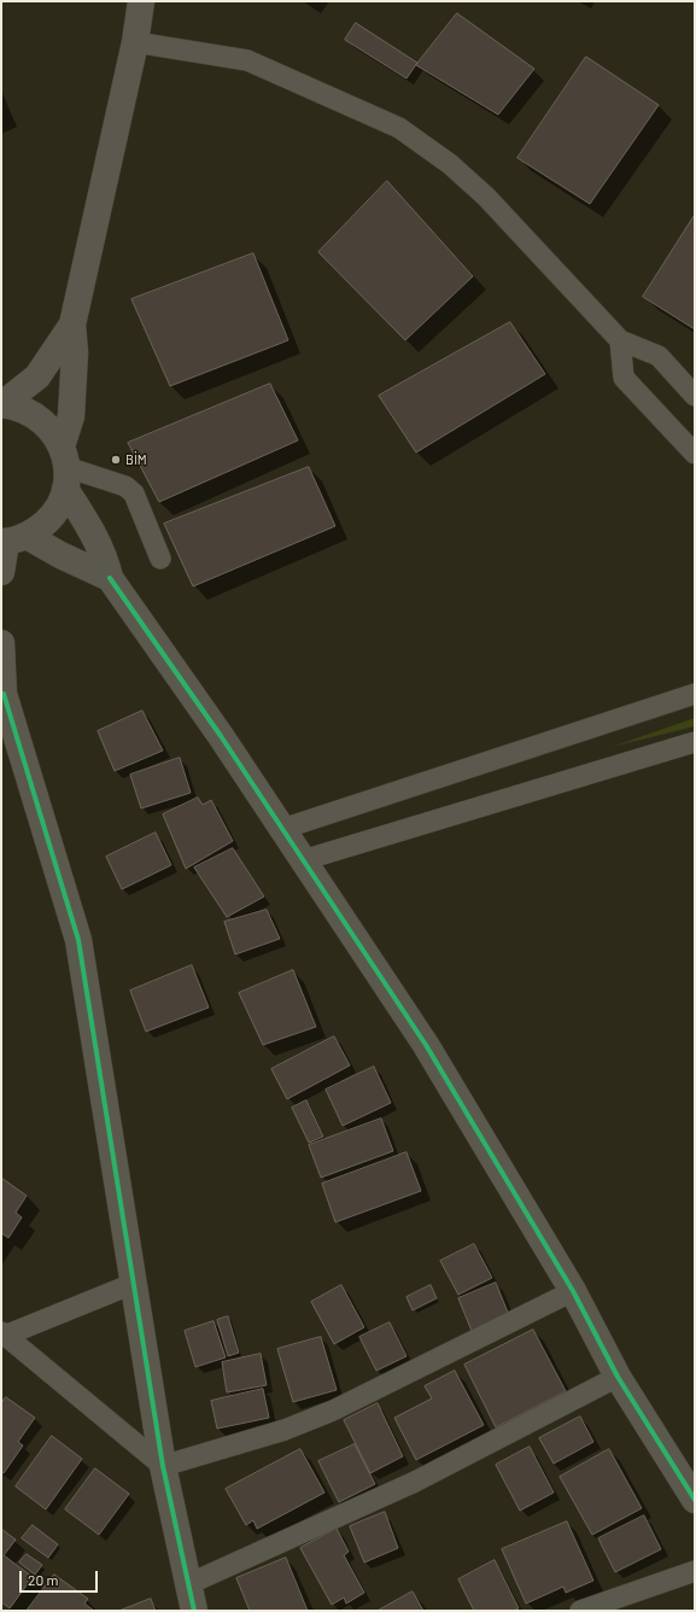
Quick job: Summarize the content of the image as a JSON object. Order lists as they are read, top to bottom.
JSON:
{
  "places": ["BİM"],
  "scale_bar": "20 m"
}
